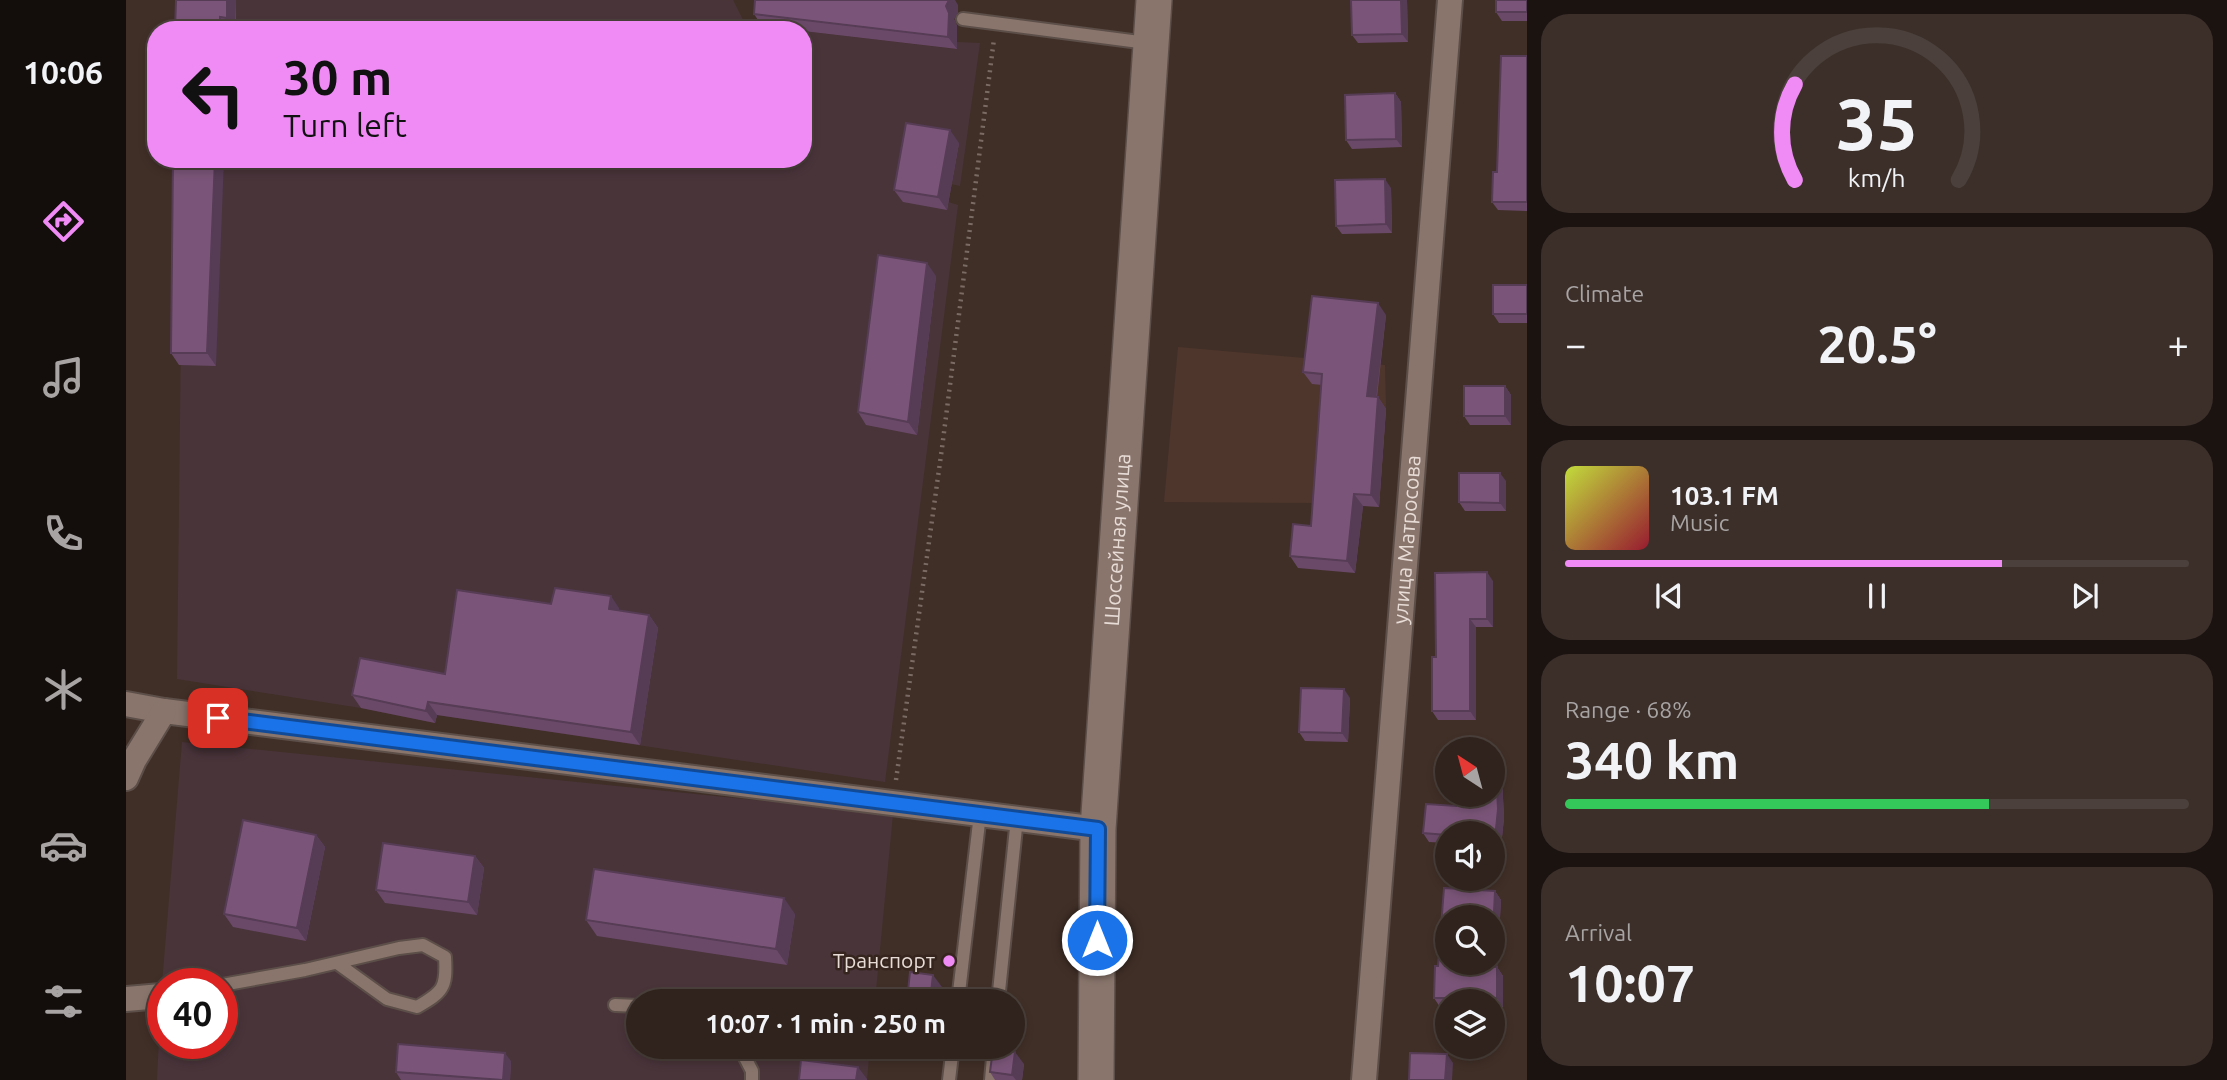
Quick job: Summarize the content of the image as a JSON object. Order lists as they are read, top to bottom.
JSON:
{
  "streets": {
    "street": ["Шоссейная улица", "улица Матросова"]
  },
  "places": ["Транспорт"],
  "north": "top left",
  "page": {
    "tabs": "10:06",
    "turn": ["30 m", "Turn left"],
    "tile": [
      "Climate",
      ["Range · 68%", "340 km"],
      ["Arrival", "10:07"]
    ],
    "heat": ["−", "20.5°", "+"],
    "song": ["103.1 FM", "Music"],
    "limit": "40",
    "trip": "10:07 · 1 min · 250 m",
    "gauge": ["35", "km/h"]
  }
}
